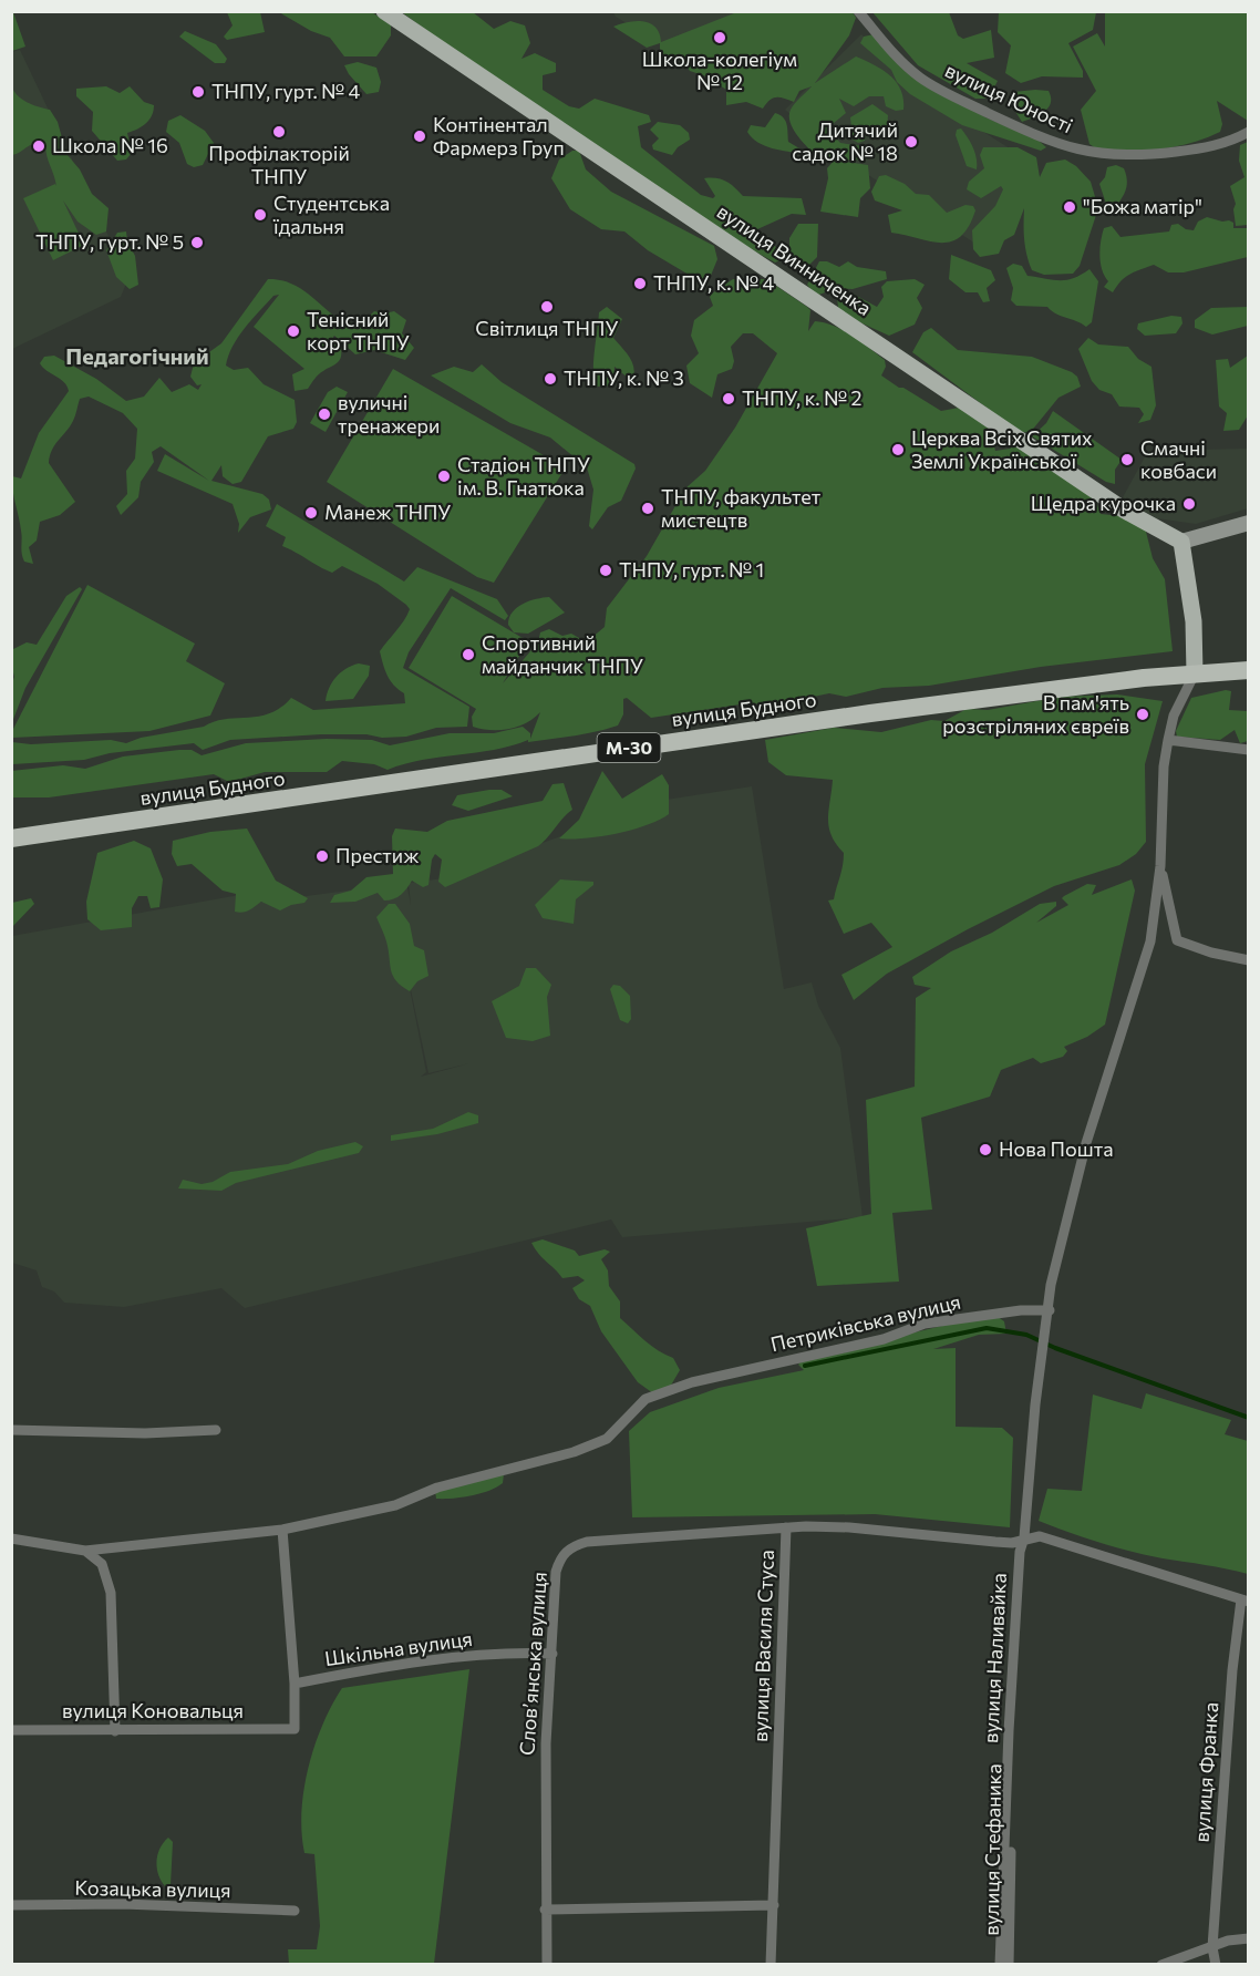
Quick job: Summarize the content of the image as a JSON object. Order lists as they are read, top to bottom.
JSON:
{
  "streets": {
    "highway": ["вулиця Будного", "М-30"],
    "main road": ["вулиця Винниченка"],
    "street": [
      "вулиця Юності",
      "Петриківська вулиця",
      "вулиця Василя Стуса",
      "Шкільна вулиця",
      "вулиця Наливайка",
      "Словʼянська вулиця",
      "вулиця Коновальця",
      "вулиця Франка",
      "вулиця Стефаника",
      "Козацька вулиця"
    ]
  },
  "crossings": [
    ["Петриківська вулиця", "вулиця Наливайка"],
    ["вулиця Василя Стуса", "вулиця Наливайка"],
    ["вулиця Василя Стуса", "Словʼянська вулиця"],
    ["вулиця Василя Стуса", "вулиця Франка"],
    ["вулиця Василя Стуса", "вулиця Стефаника"],
    ["Шкільна вулиця", "Словʼянська вулиця"],
    ["Шкільна вулиця", "вулиця Коновальця"],
    ["вулиця Наливайка", "вулиця Стефаника"]
  ],
  "districts": ["Педагогічний"],
  "places": [
    "Школа-колегіум № 12",
    "ТНПУ, гурт. № 4",
    "Профілакторій ТНПУ",
    "Контінентал Фармерз Груп",
    "Дитячий садок № 18",
    "Школа № 16",
    "\"Божа матір\"",
    "Студентська їдальня",
    "ТНПУ, гурт. № 5",
    "ТНПУ, к. № 4",
    "Світлиця ТНПУ",
    "Тенісний корт ТНПУ",
    "ТНПУ, к. № 3",
    "ТНПУ, к. № 2",
    "вуличні тренажери",
    "Церква Всіх Святих Землі Української",
    "Смачні ковбаси",
    "Стадіон ТНПУ ім. В. Гнатюка",
    "Щедра курочка",
    "ТНПУ, факультет мистецтв",
    "Манеж ТНПУ",
    "ТНПУ, гурт. № 1",
    "Спортивний майданчик ТНПУ",
    "В пам'ять розстріляних євреїв",
    "Престиж",
    "Нова Пошта"
  ]
}
